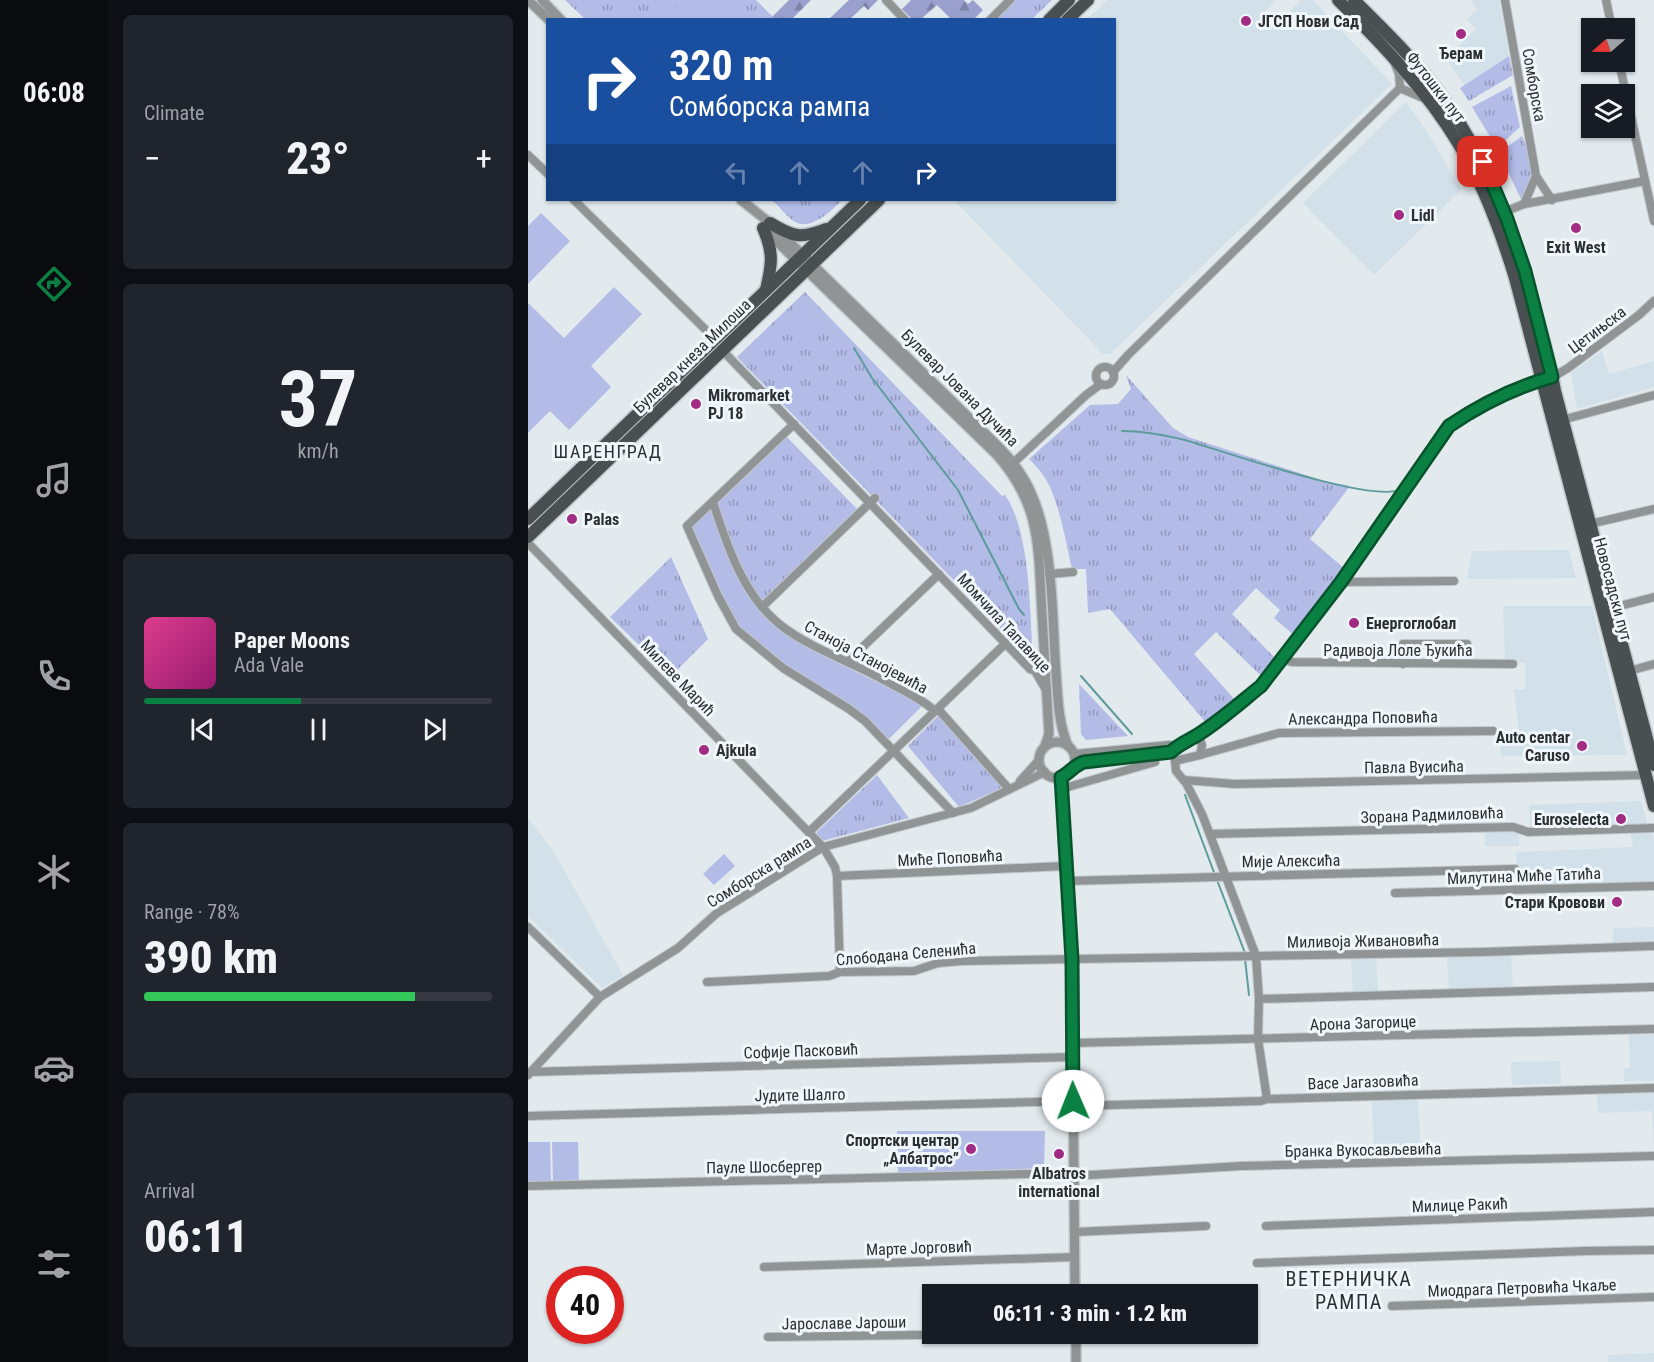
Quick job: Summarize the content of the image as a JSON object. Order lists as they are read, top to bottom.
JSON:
{
  "streets": {
    "main road": ["Футошки пут", "Булевар кнеза Милоша", "Новосадски пут"],
    "street": [
      "Сомборска",
      "Цетињска",
      "Булевар Јована Дучића",
      "Момчила Тапавице",
      "Радивоја Лоле Ђукића",
      "Станоја Станојевића",
      "Милеве Марић",
      "Александра Поповића",
      "Павла Вуисића",
      "Зорана Радмиловића",
      "Миће Поповића",
      "Мије Алексића",
      "Сомборска рампа",
      "Милутина Миће Татића",
      "Миливоја Живановића",
      "Слободана Селенића",
      "Арона Загорице",
      "Софије Пасковић",
      "Васе Јагазовића",
      "Јудите Шалго",
      "Бранка Вукосављевића",
      "Пауле Шосбергер",
      "Милице Ракић",
      "Марте Јорговић",
      "Миодрага Петровића Чкаље",
      "Јарославе Јароши"
    ]
  },
  "crossings": [
    ["Футошки пут", "Цетињска"],
    ["Футошки пут", "Новосадски пут"],
    ["Цетињска", "Новосадски пут"],
    ["Булевар кнеза Милоша", "Булевар Јована Дучића"],
    ["Булевар кнеза Милоша", "Момчила Тапавице"],
    ["Булевар Јована Дучића", "Момчила Тапавице"],
    ["Булевар Јована Дучића", "Сомборска рампа"],
    ["Новосадски пут", "Павла Вуисића"],
    ["Момчила Тапавице", "Станоја Станојевића"],
    ["Станоја Станојевића", "Сомборска рампа"],
    ["Милеве Марић", "Миће Поповића"],
    ["Милеве Марић", "Сомборска рампа"],
    ["Милеве Марић", "Слободана Селенића"],
    ["Александра Поповића", "Павла Вуисића"],
    ["Сомборска рампа", "Софије Пасковић"],
    ["Миливоја Живановића", "Слободана Селенића"],
    ["Васе Јагазовића", "Јудите Шалго"],
    ["Бранка Вукосављевића", "Пауле Шосбергер"]
  ],
  "districts": ["ШАРЕНГРАД", "ВЕТЕРНИЧКА РАМПА"],
  "places": [
    "ЈГСП Нови Сад",
    "Ђерам",
    "Lidl",
    "Exit West",
    "Mikromarket PJ 18",
    "Palas",
    "Енергоглобал",
    "Auto centar Caruso",
    "Ajkula",
    "Euroselecta",
    "Стари Кровови",
    "Спортски центар „Албатрос”",
    "Albatros international"
  ],
  "north": "left",
  "page": {
    "tabs": "06:08",
    "tile": [
      "Climate",
      ["37", "km/h"],
      ["Range · 78%", "390 km"],
      ["Arrival", "06:11"]
    ],
    "turn": ["320 m", "Сомборска рампа"],
    "heat": ["−", "23°", "+"],
    "song": ["Paper Moons", "Ada Vale"],
    "limit": "40",
    "trip": "06:11 · 3 min · 1.2 km"
  }
}
